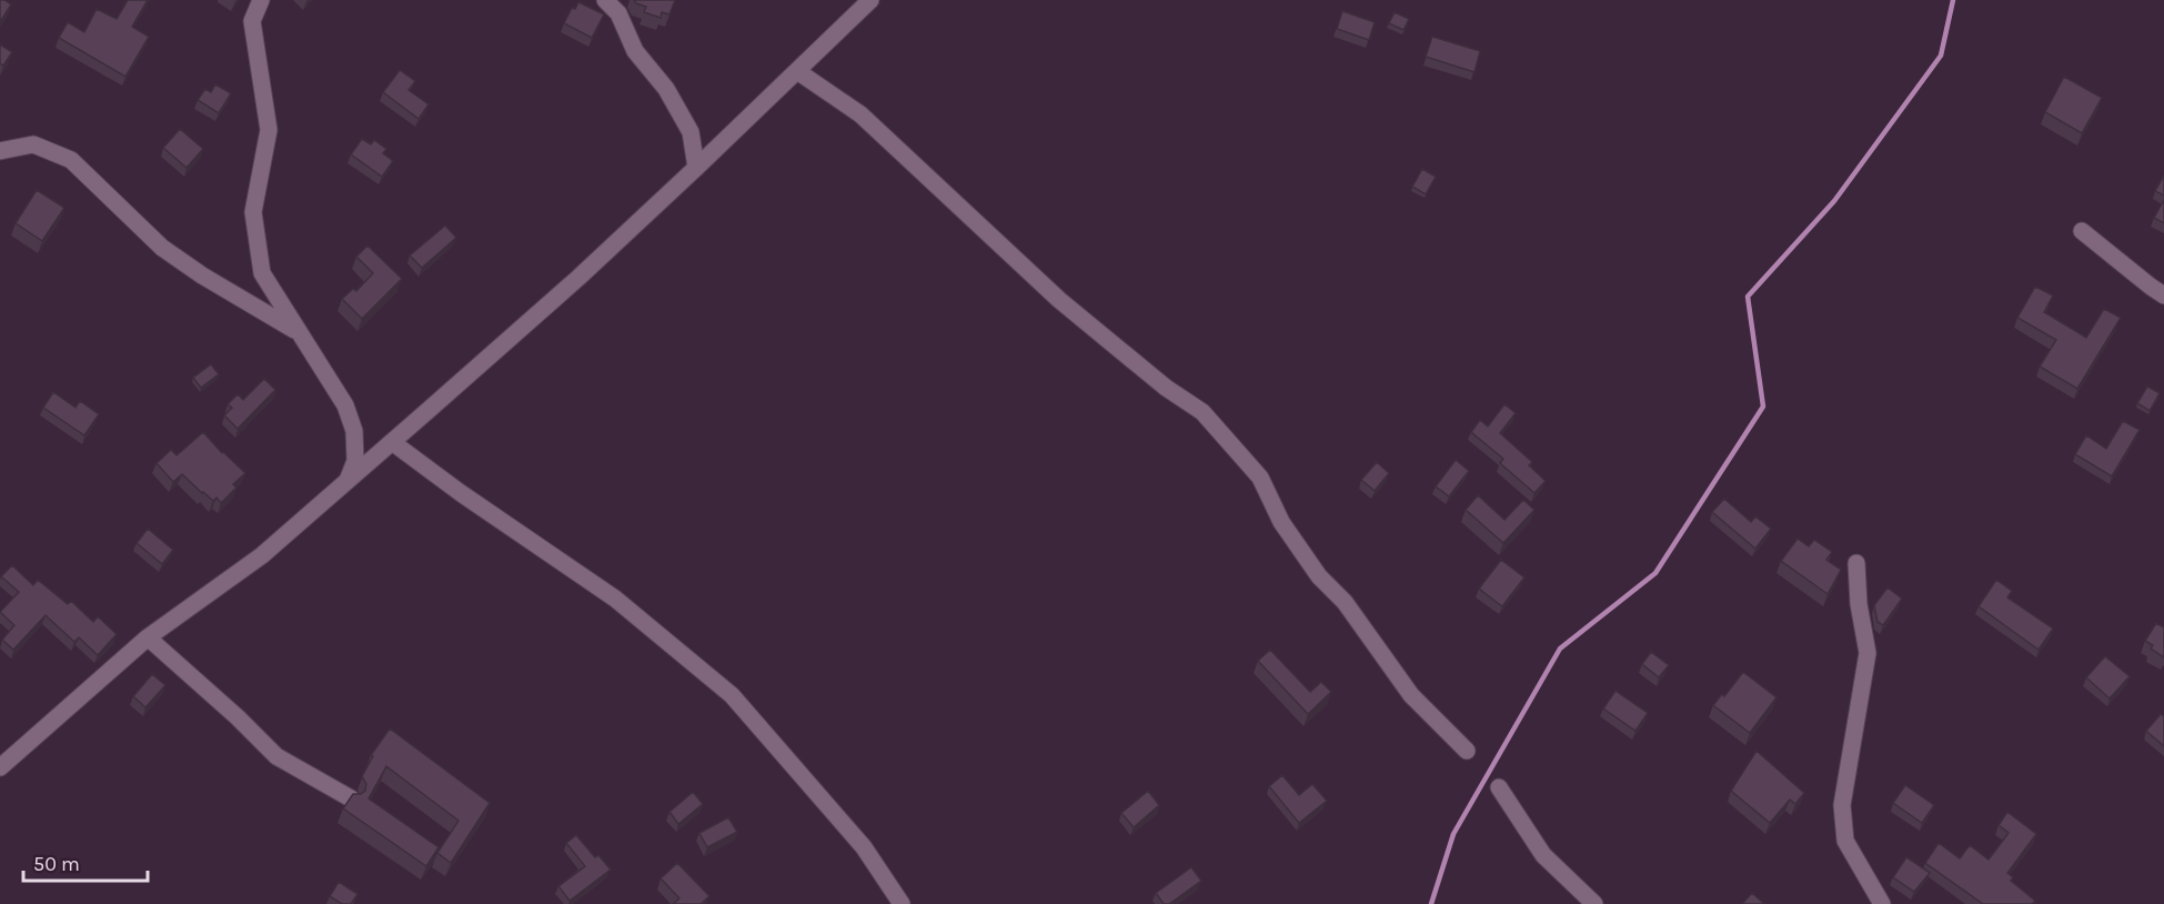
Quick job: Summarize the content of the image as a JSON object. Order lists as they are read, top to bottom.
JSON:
{
  "scale_bar": "50 m"
}
